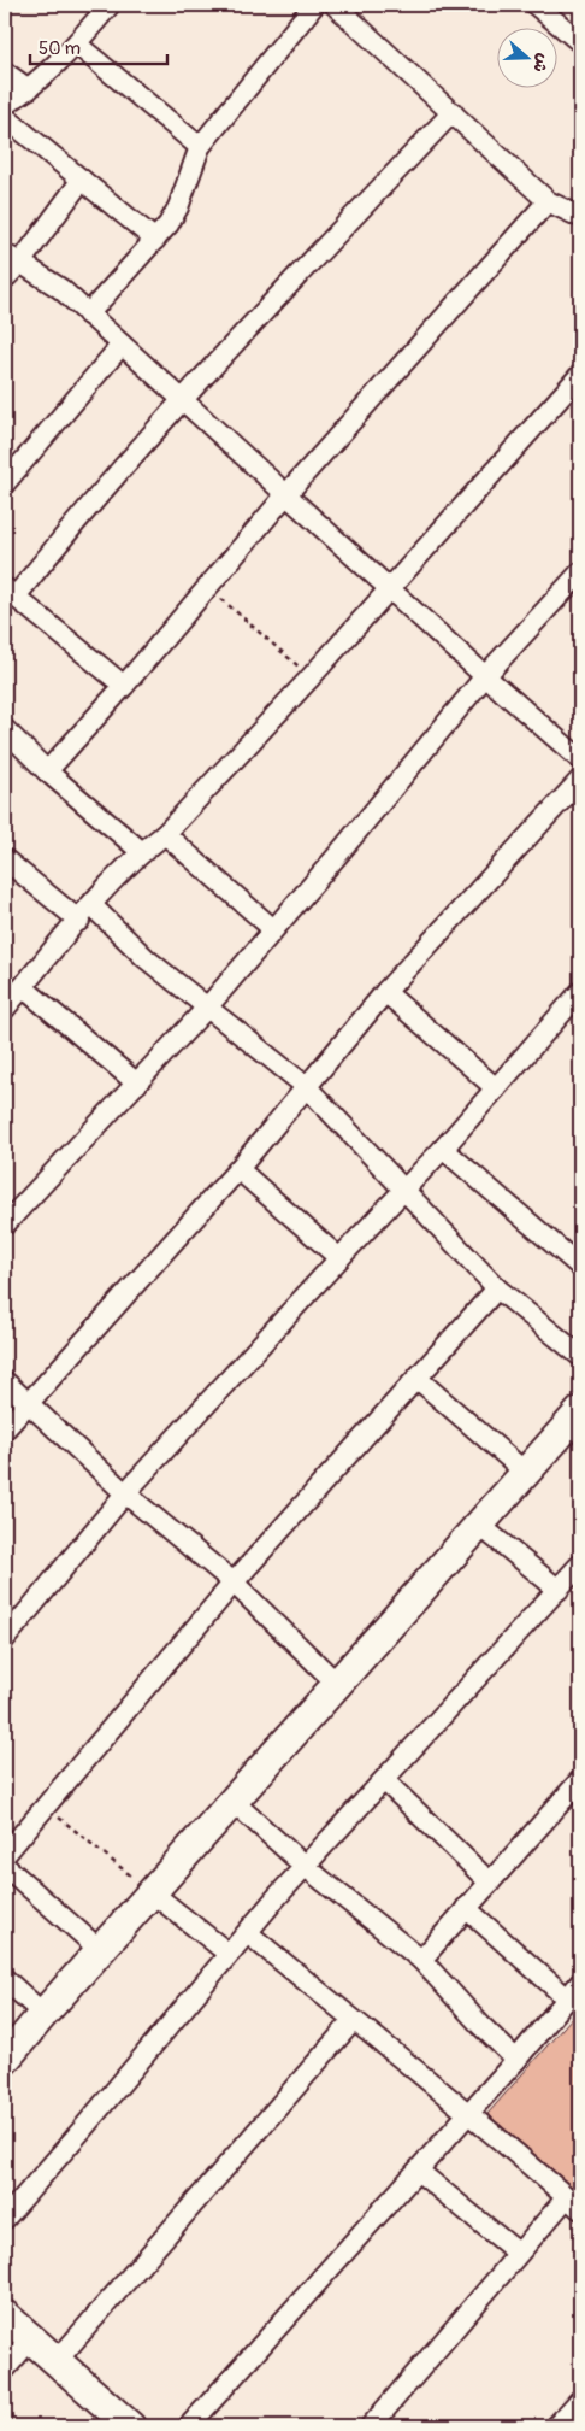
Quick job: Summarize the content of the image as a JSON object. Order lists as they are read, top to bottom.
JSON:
{
  "scale_bar": "50 m",
  "north": "right"
}
